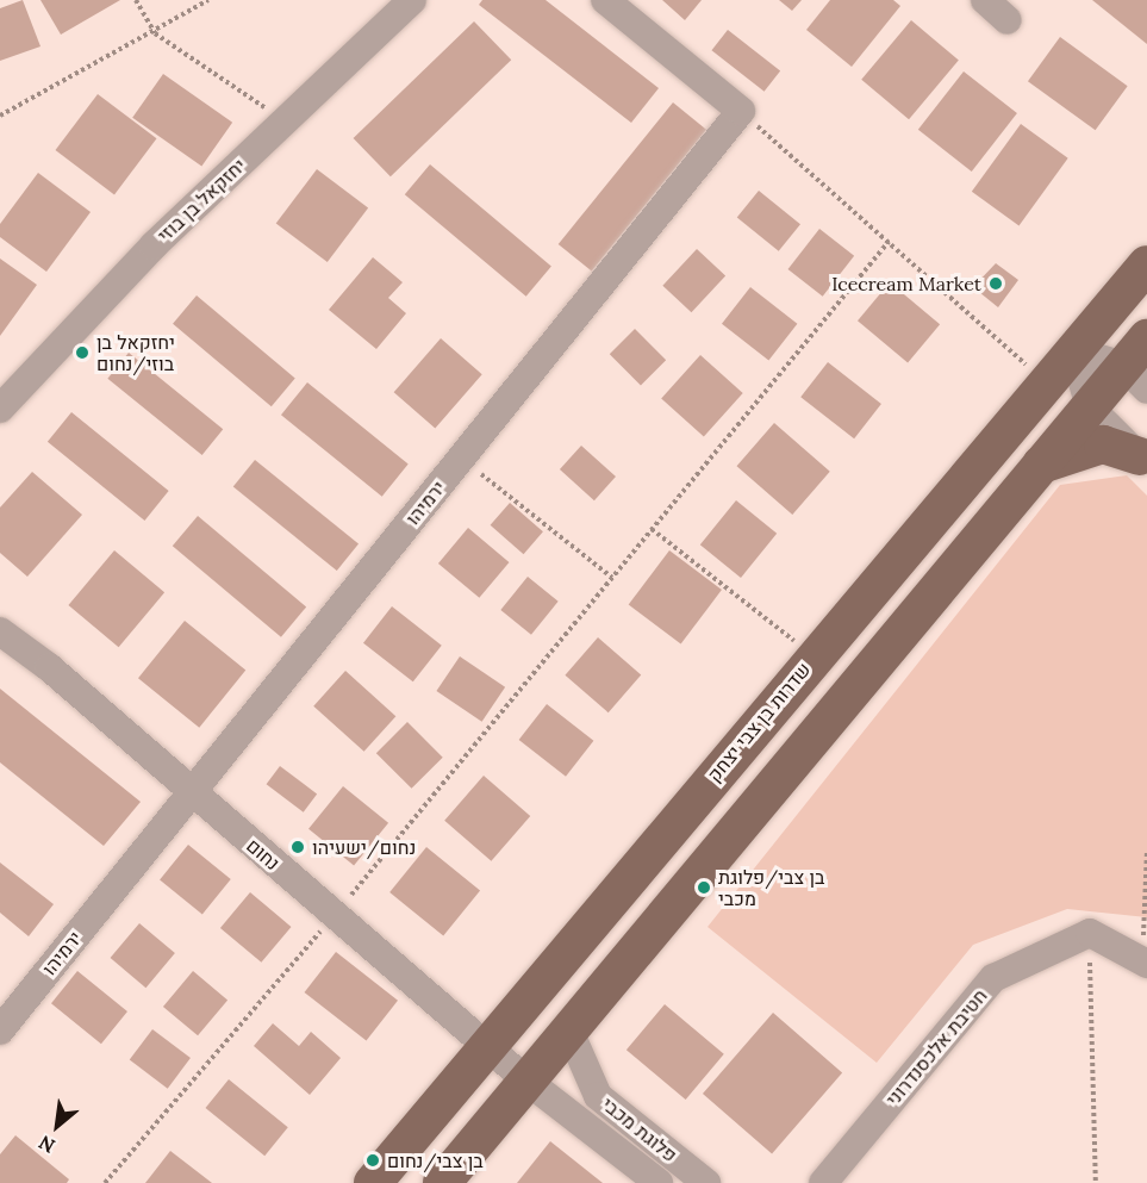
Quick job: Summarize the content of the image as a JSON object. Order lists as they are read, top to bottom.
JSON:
{
  "streets": {
    "main road": ["שדרות בן צבי יצחק"],
    "street": [
      "יחזקאל בן בוזי",
      "ירמיהו",
      "נחום",
      "חטיבת אלכסנדרוני",
      "פלוגת מכבי"
    ]
  },
  "crossings": [
    ["ירמיהו", "נחום"],
    ["שדרות בן צבי יצחק", "נחום"],
    ["נחום", "פלוגת מכבי"]
  ],
  "places": [
    "Icecream Market",
    "יחזקאל בן בוזי/נחום",
    "נחום/ישעיהו",
    "בן צבי/פלוגת מכבי",
    "בן צבי/נחום"
  ],
  "north": "bottom left"
}
